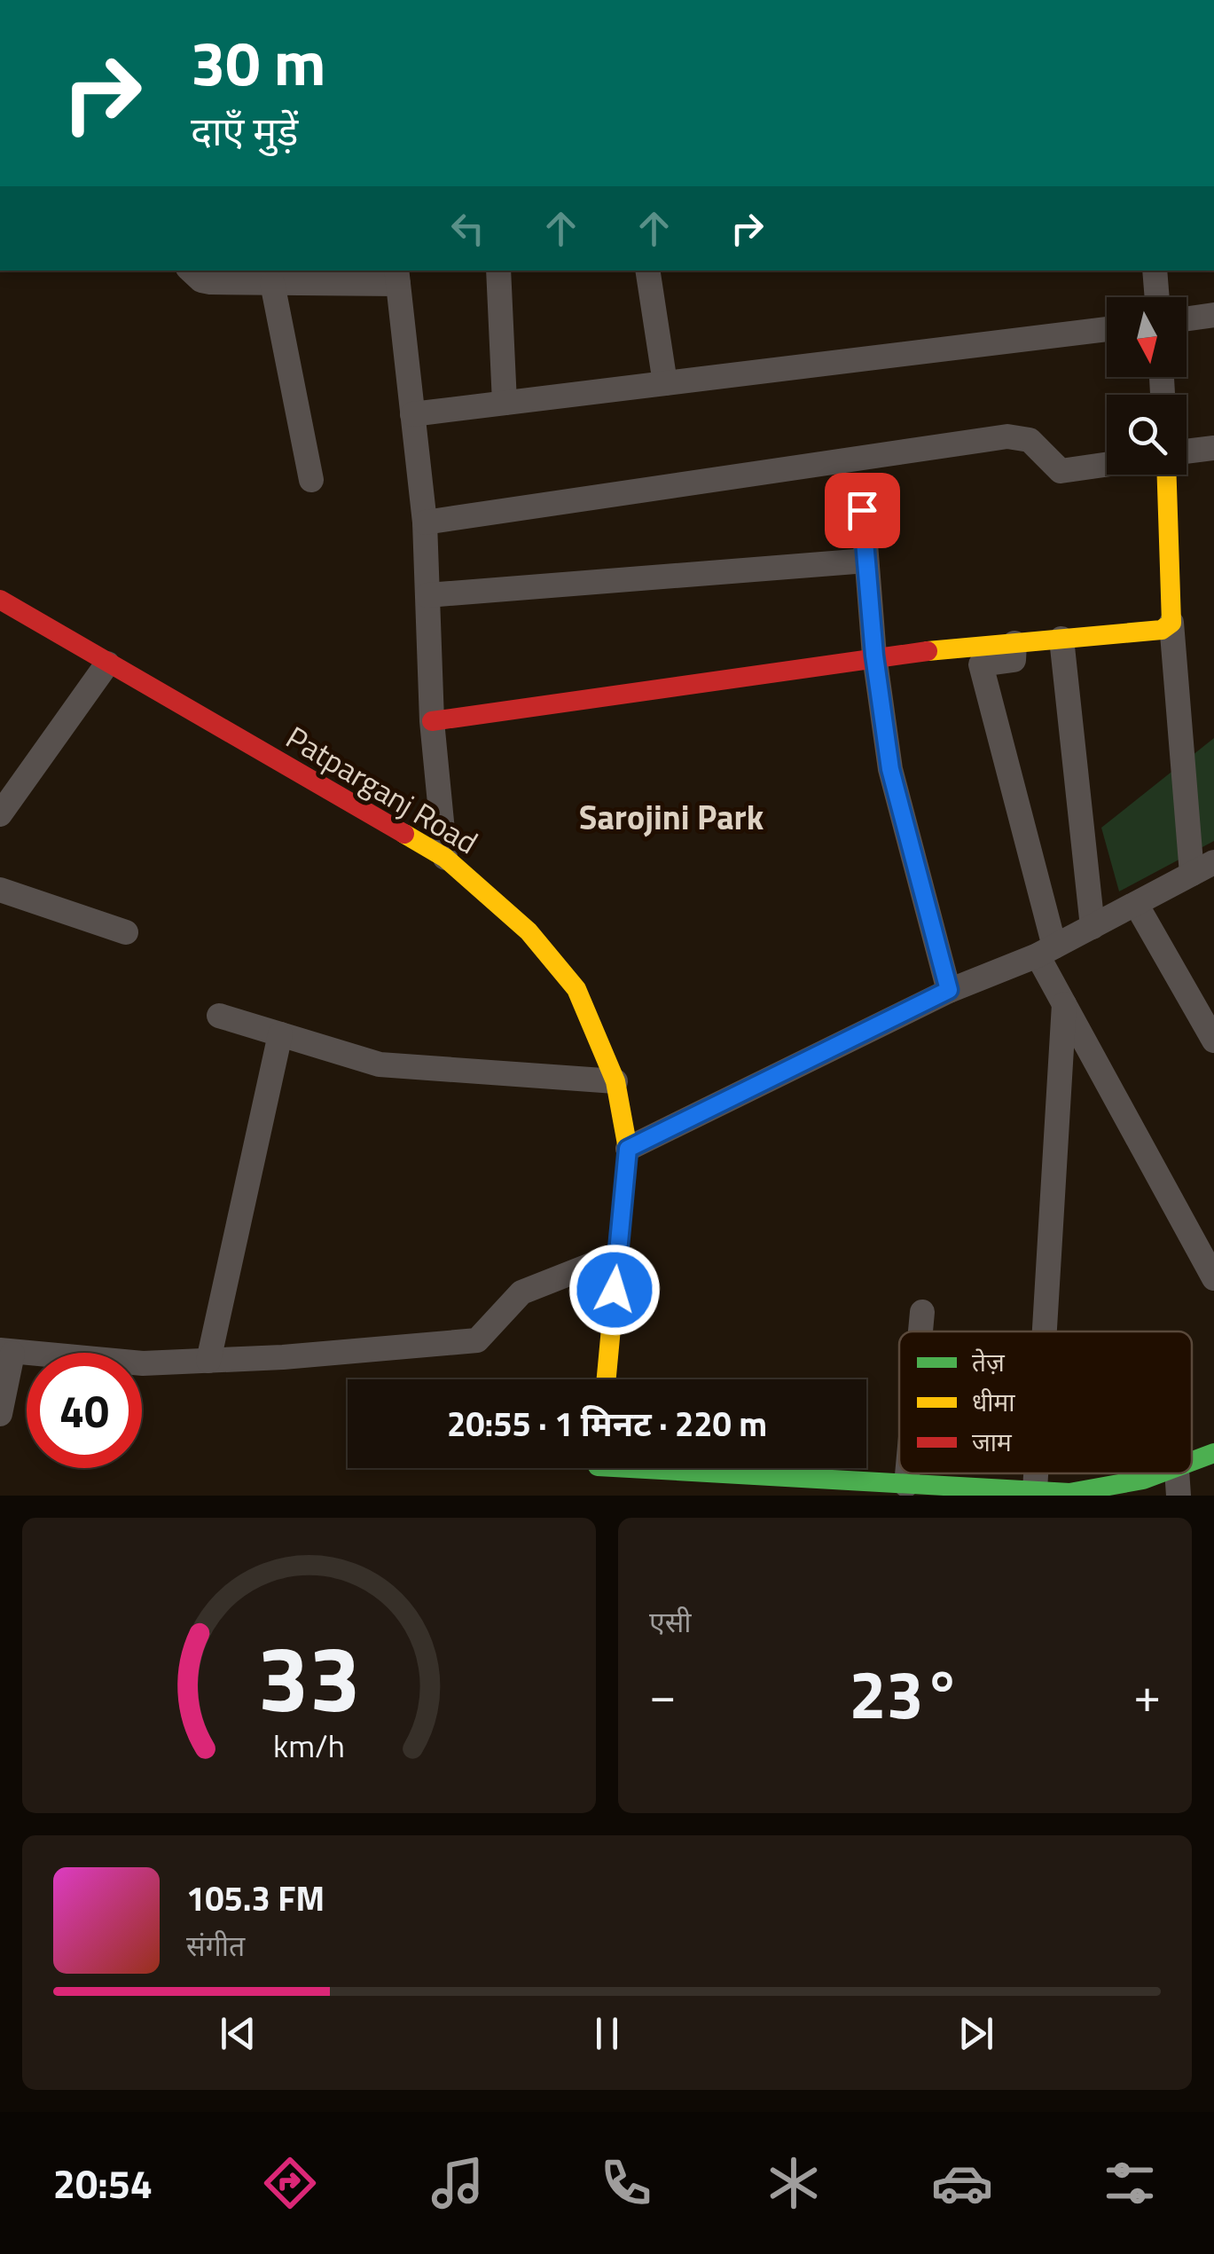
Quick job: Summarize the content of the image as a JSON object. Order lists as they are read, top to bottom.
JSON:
{
  "streets": {
    "street": ["Patparganj Road"]
  },
  "districts": ["Sarojini Park"],
  "legend": ["तेज़", "धीमा", "जाम"],
  "north": "bottom",
  "page": {
    "turn": ["30 m", "दाएँ मुड़ें"],
    "limit": "40",
    "trip": "20:55 · 1 मिनट · 220 m",
    "tile": "एसी",
    "heat": ["−", "23°", "+"],
    "song": ["105.3 FM", "संगीत"],
    "tabs": "20:54",
    "gauge": ["33", "km/h"]
  }
}
